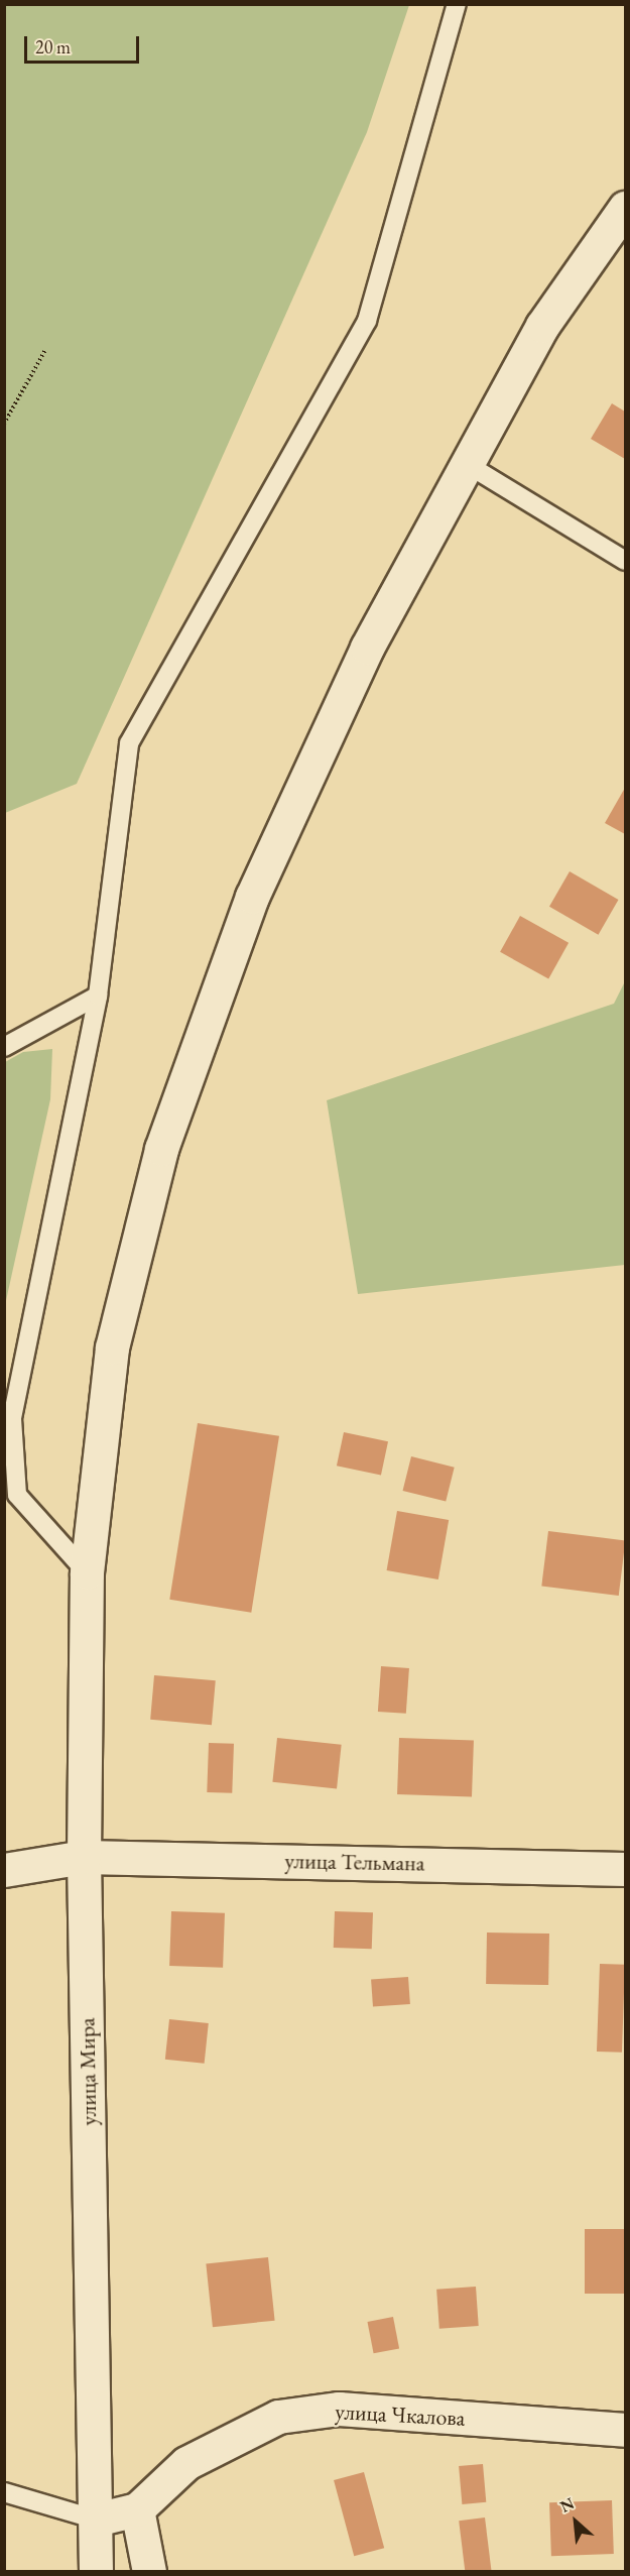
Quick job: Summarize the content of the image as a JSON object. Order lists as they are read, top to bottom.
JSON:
{
  "streets": {
    "main road": ["улица Тельмана", "улица Мира", "улица Чкалова"]
  },
  "crossings": [
    ["улица Тельмана", "улица Мира"],
    ["улица Мира", "улица Чкалова"]
  ],
  "scale_bar": "20 m",
  "north": "top left"
}
